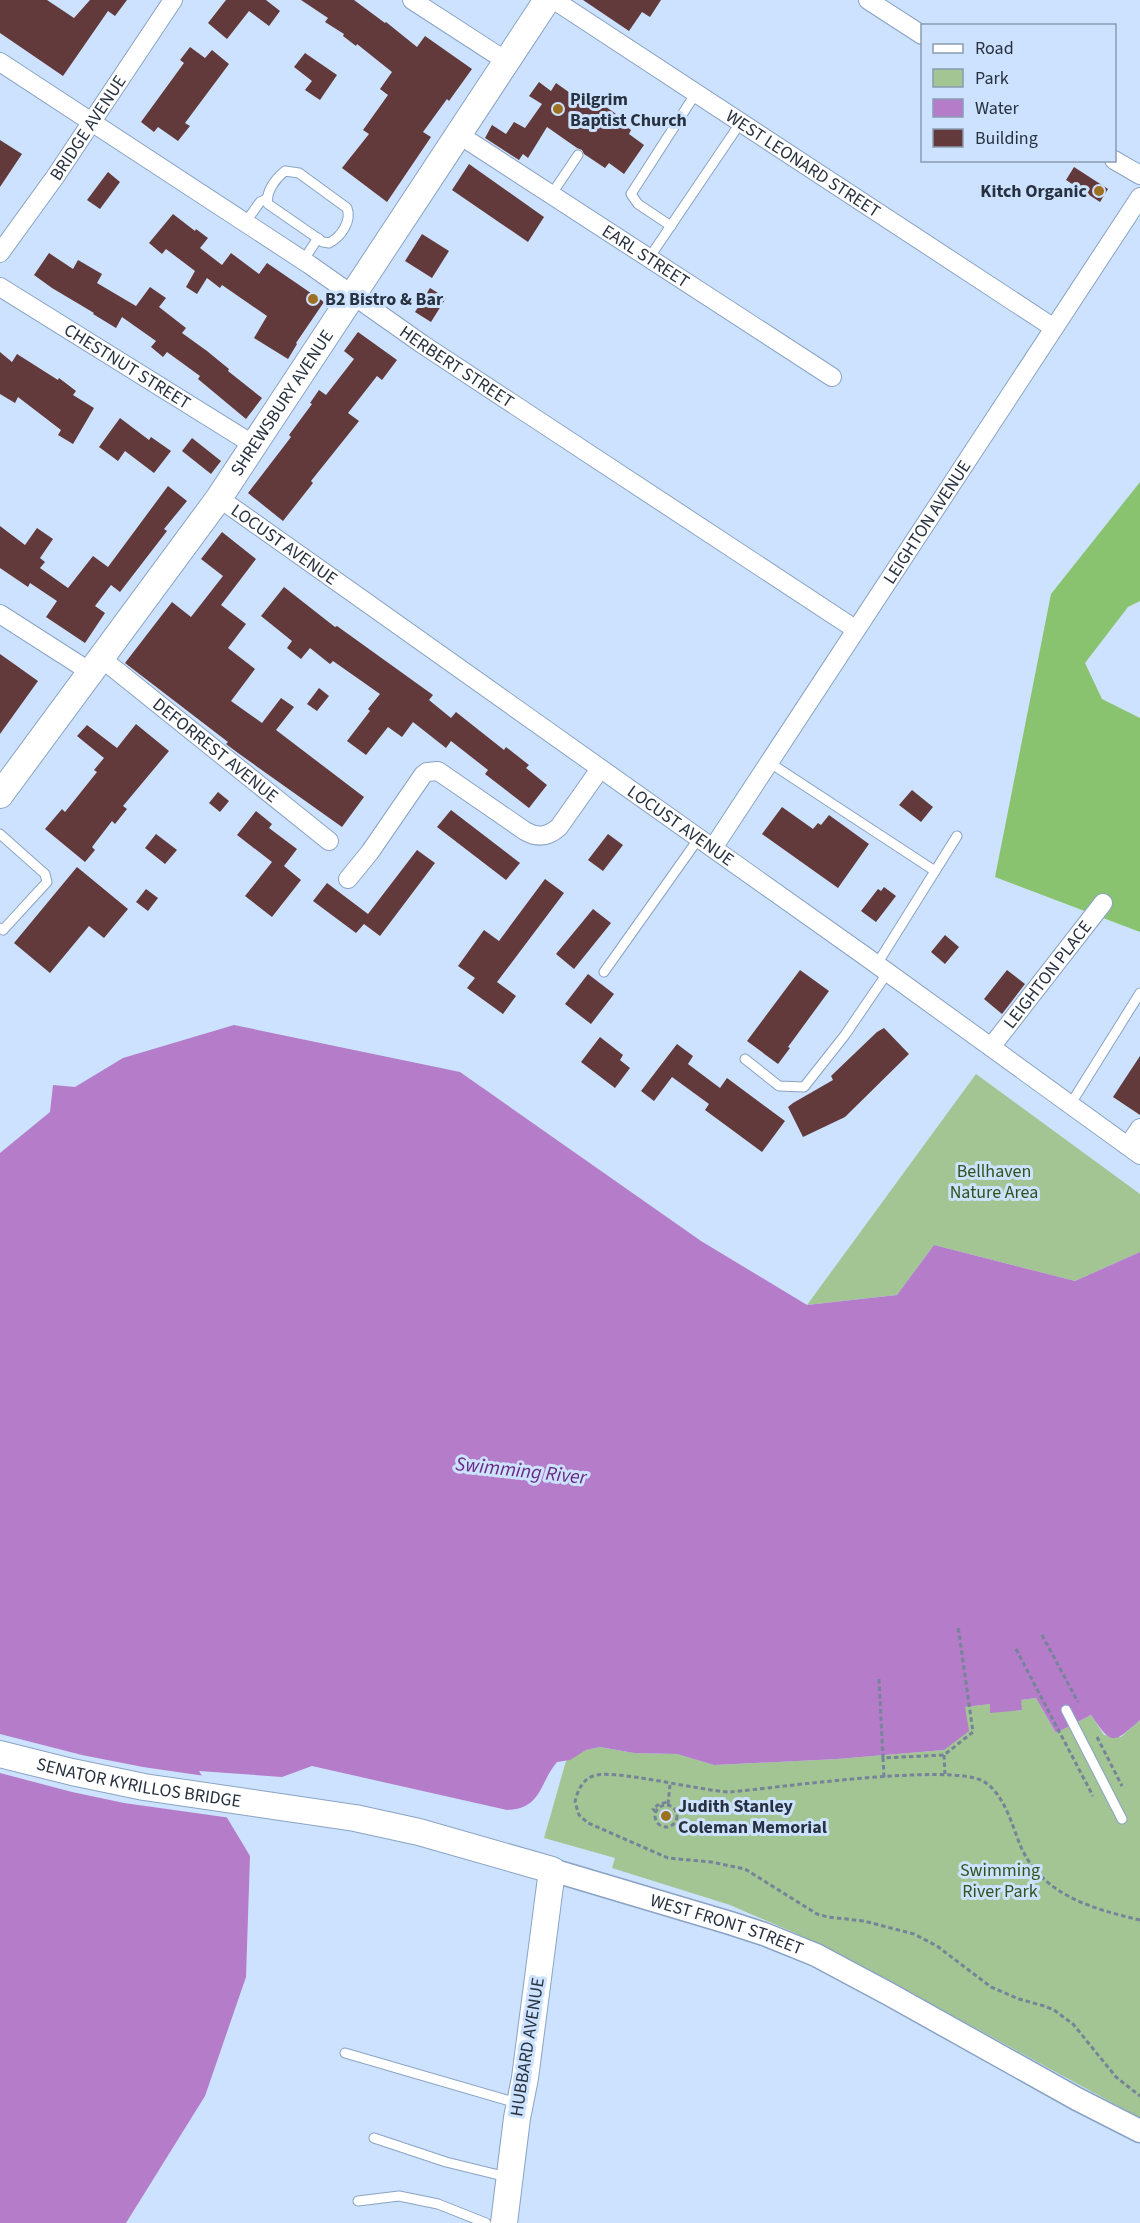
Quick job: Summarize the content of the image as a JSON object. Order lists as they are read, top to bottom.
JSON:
{
  "streets": {
    "main road": [
      "SHREWSBURY AVENUE",
      "SENATOR KYRILLOS BRIDGE",
      "WEST FRONT STREET",
      "HUBBARD AVENUE"
    ],
    "street": [
      "BRIDGE AVENUE",
      "WEST LEONARD STREET",
      "EARL STREET",
      "CHESTNUT STREET",
      "HERBERT STREET",
      "LEIGHTON AVENUE",
      "LOCUST AVENUE",
      "DEFORREST AVENUE",
      "LEIGHTON PLACE"
    ]
  },
  "crossings": [
    ["BRIDGE AVENUE", "HERBERT STREET"],
    ["WEST LEONARD STREET", "LEIGHTON AVENUE"],
    ["EARL STREET", "SHREWSBURY AVENUE"],
    ["CHESTNUT STREET", "SHREWSBURY AVENUE"],
    ["HERBERT STREET", "SHREWSBURY AVENUE"],
    ["HERBERT STREET", "LEIGHTON AVENUE"],
    ["SHREWSBURY AVENUE", "LOCUST AVENUE"],
    ["SHREWSBURY AVENUE", "DEFORREST AVENUE"],
    ["LEIGHTON AVENUE", "LOCUST AVENUE"],
    ["LOCUST AVENUE", "LEIGHTON PLACE"],
    ["SENATOR KYRILLOS BRIDGE", "WEST FRONT STREET"],
    ["WEST FRONT STREET", "HUBBARD AVENUE"]
  ],
  "water": ["Swimming River"],
  "parks": ["Bellhaven Nature Area", "Swimming River Park"],
  "places": [
    "Pilgrim Baptist Church",
    "Kitch Organic",
    "B2 Bistro & Bar",
    "Judith Stanley Coleman Memorial"
  ],
  "legend": [
    "Road",
    "Park",
    "Water",
    "Building"
  ]
}
